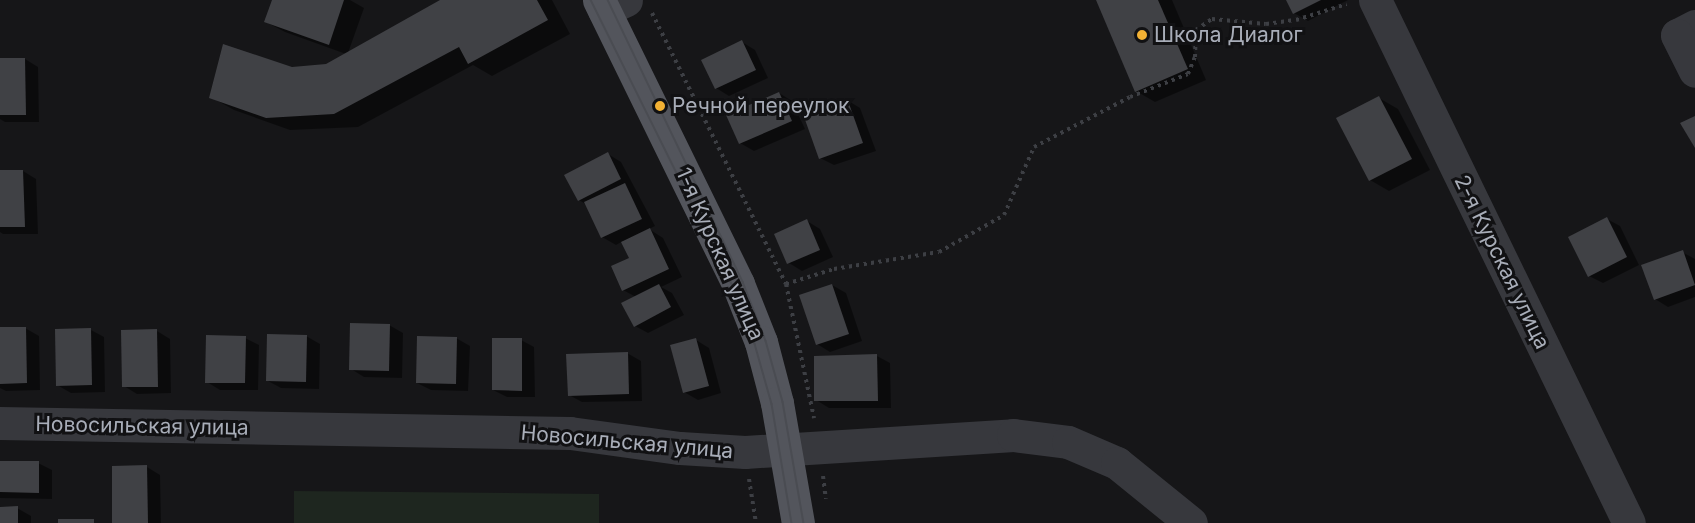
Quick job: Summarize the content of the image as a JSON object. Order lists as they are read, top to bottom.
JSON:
{
  "streets": {
    "main road": ["1-я Курская улица"],
    "street": ["2-я Курская улица", "Новосильская улица"]
  },
  "crossings": [
    ["1-я Курская улица", "Новосильская улица"]
  ],
  "places": ["Школа Диалог", "Речной переулок"]
}
